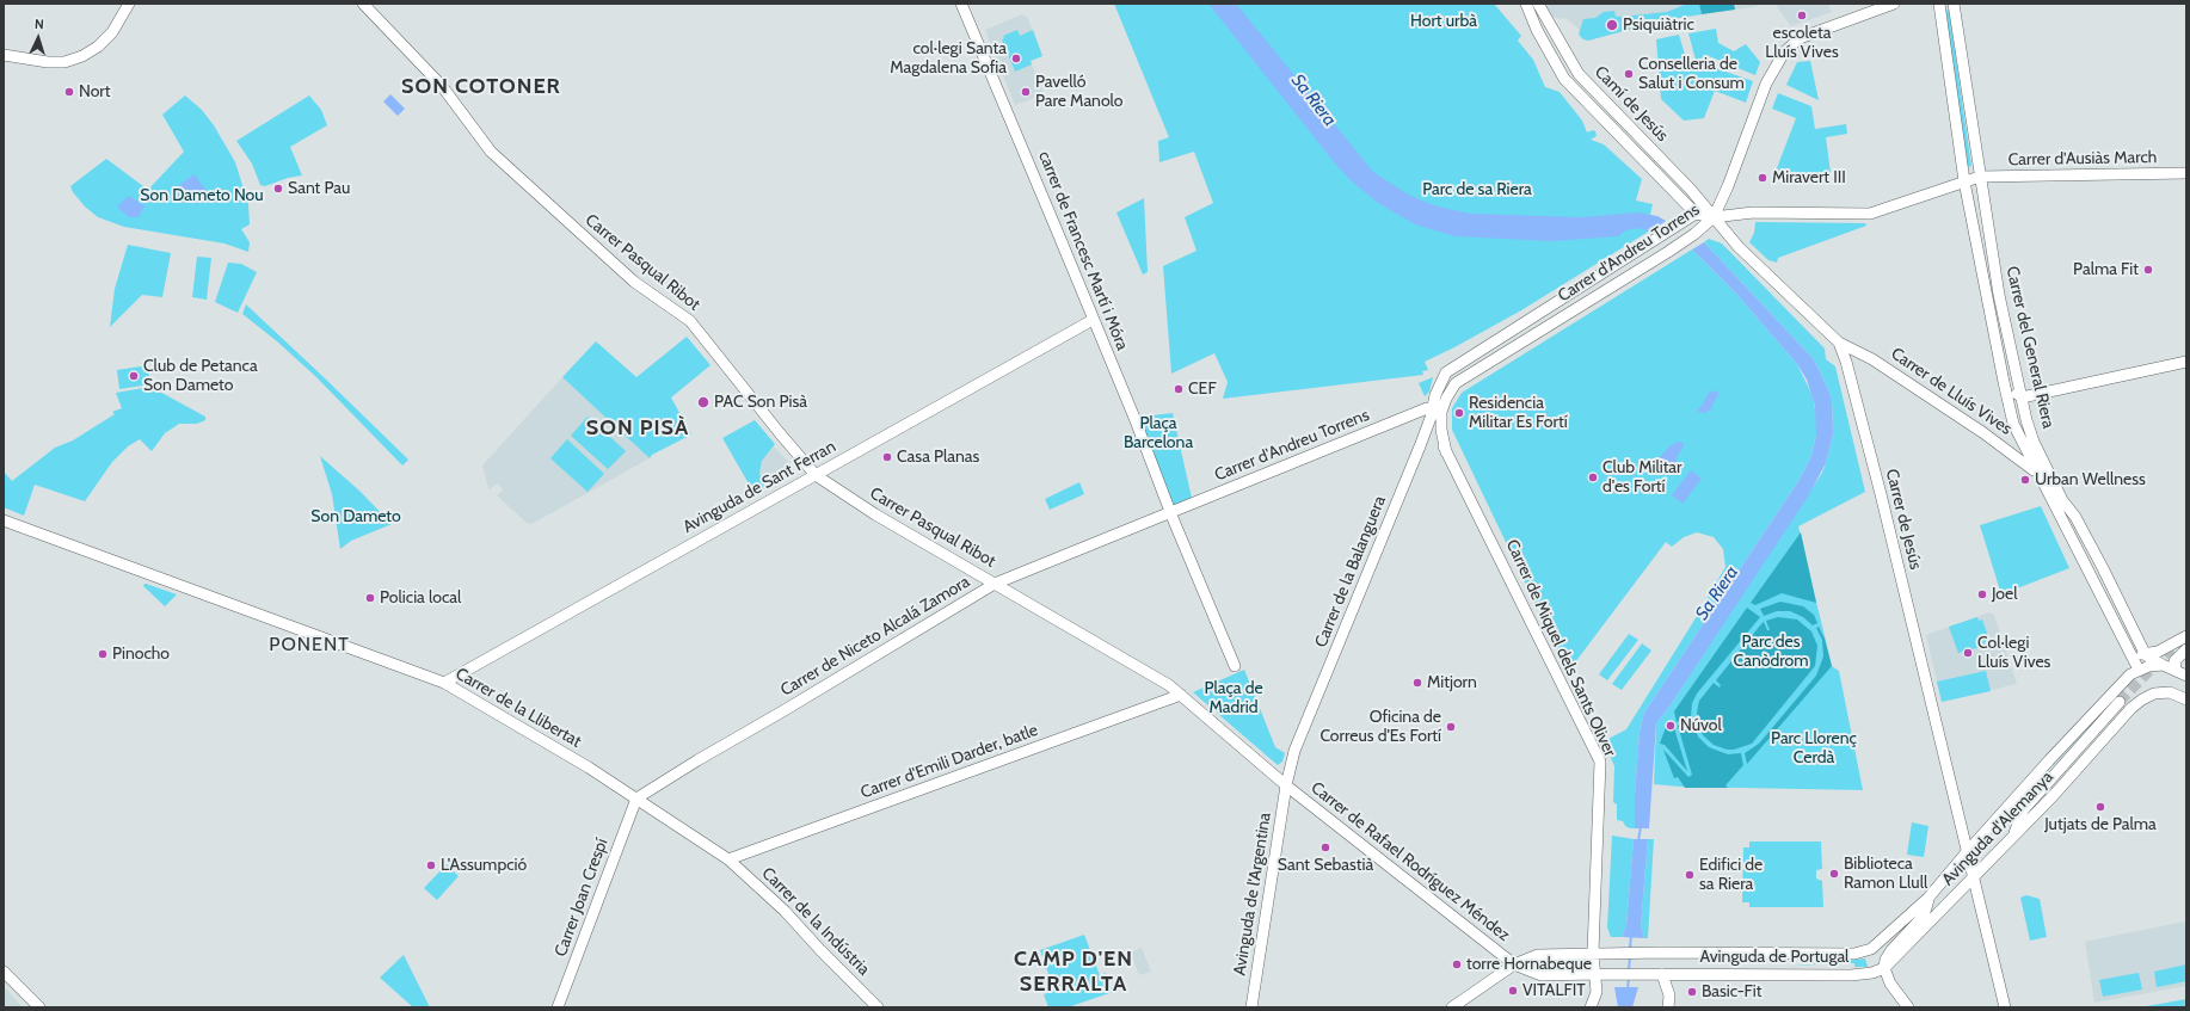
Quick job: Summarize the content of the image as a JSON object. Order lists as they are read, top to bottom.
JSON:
{
  "streets": {
    "street": [
      "Camí de Jesús",
      "Carrer d'Ausiàs March",
      "carrer de Francesc Martí i Móra",
      "Carrer d'Andreu Torrens",
      "Carrer Pasqual Ribot",
      "Carrer del General Riera",
      "Carrer de Lluís Vives",
      "Avinguda de Sant Ferran",
      "Carrer de Jesús",
      "Carrer de la Balanguera",
      "Carrer de Niceto Alcalá Zamora",
      "Carrer de Miquel dels Sants Oliver",
      "Carrer de la Llibertat",
      "Carrer d'Emili Darder, batle",
      "Avinguda d'Alemanya",
      "Carrer de Rafael Rodríguez Méndez",
      "Avinguda de l'Argentina",
      "Carrer Joan Crespí",
      "Carrer de la Indústria",
      "Avinguda de Portugal"
    ]
  },
  "crossings": [
    ["Camí de Jesús", "Carrer d'Ausiàs March"],
    ["Camí de Jesús", "Carrer d'Andreu Torrens"],
    ["Camí de Jesús", "Carrer de Jesús"],
    ["Carrer d'Ausiàs March", "Carrer d'Andreu Torrens"],
    ["Carrer d'Ausiàs March", "Carrer del General Riera"],
    ["Carrer d'Ausiàs March", "Carrer de Jesús"],
    ["carrer de Francesc Martí i Móra", "Carrer d'Andreu Torrens"],
    ["carrer de Francesc Martí i Móra", "Avinguda de Sant Ferran"],
    ["carrer de Francesc Martí i Móra", "Carrer de Niceto Alcalá Zamora"],
    ["Carrer d'Andreu Torrens", "Carrer de Jesús"],
    ["Carrer d'Andreu Torrens", "Carrer de la Balanguera"],
    ["Carrer d'Andreu Torrens", "Carrer de Niceto Alcalá Zamora"],
    ["Carrer d'Andreu Torrens", "Carrer de Miquel dels Sants Oliver"],
    ["Carrer Pasqual Ribot", "Avinguda de Sant Ferran"],
    ["Carrer Pasqual Ribot", "Carrer de la Balanguera"],
    ["Carrer Pasqual Ribot", "Carrer de Niceto Alcalá Zamora"],
    ["Carrer Pasqual Ribot", "Carrer d'Emili Darder, batle"],
    ["Carrer Pasqual Ribot", "Carrer de Rafael Rodríguez Méndez"],
    ["Carrer Pasqual Ribot", "Avinguda de l'Argentina"],
    ["Carrer del General Riera", "Carrer de Lluís Vives"],
    ["Carrer del General Riera", "Avinguda d'Alemanya"],
    ["Carrer de Lluís Vives", "Carrer de Jesús"],
    ["Avinguda de Sant Ferran", "Carrer de la Llibertat"],
    ["Carrer de Jesús", "Avinguda d'Alemanya"],
    ["Carrer de la Balanguera", "Carrer de Miquel dels Sants Oliver"],
    ["Carrer de la Balanguera", "Carrer de Rafael Rodríguez Méndez"],
    ["Carrer de la Balanguera", "Avinguda de l'Argentina"],
    ["Carrer de Niceto Alcalá Zamora", "Carrer de la Llibertat"],
    ["Carrer de Niceto Alcalá Zamora", "Carrer Joan Crespí"],
    ["Carrer de Miquel dels Sants Oliver", "Carrer de Rafael Rodríguez Méndez"],
    ["Carrer de Miquel dels Sants Oliver", "Avinguda de Portugal"],
    ["Carrer de la Llibertat", "Carrer d'Emili Darder, batle"],
    ["Carrer de la Llibertat", "Carrer Joan Crespí"],
    ["Carrer de la Llibertat", "Carrer de la Indústria"],
    ["Carrer d'Emili Darder, batle", "Carrer de la Indústria"],
    ["Avinguda d'Alemanya", "Avinguda de Portugal"],
    ["Carrer de Rafael Rodríguez Méndez", "Avinguda de l'Argentina"],
    ["Carrer de Rafael Rodríguez Méndez", "Avinguda de Portugal"]
  ],
  "districts": [
    "SON COTONER",
    "SON PISÀ",
    "PONENT",
    "CAMP D'EN SERRALTA"
  ],
  "water": ["Sa Riera"],
  "parks": [
    "Hort urbà",
    "Parc de sa Riera",
    "Son Dameto Nou",
    "Plaça Barcelona",
    "Son Dameto",
    "Parc des Canòdrom",
    "Plaça de Madrid",
    "Parc Llorenç Cerdà"
  ],
  "places": [
    "escoleta Lluís Vives",
    "Psiquiàtric",
    "col·legi Santa Magdalena Sofia",
    "Conselleria de Salut i Consum",
    "Nort",
    "Pavelló Pare Manolo",
    "Miravert III",
    "Sant Pau",
    "Palma Fit",
    "Club de Petanca Son Dameto",
    "CEF",
    "PAC Son Pisà",
    "Residencia Militar Es Fortí",
    "Casa Planas",
    "Club Militar d'es Fortí",
    "Urban Wellness",
    "Joel",
    "Policia local",
    "Col·legi Lluís Vives",
    "Pinocho",
    "Mitjorn",
    "Núvol",
    "Oficina de Correus d'Es Fortí",
    "Jutjats de Palma",
    "Sant Sebastià",
    "L'Assumpció",
    "Biblioteca Ramon Llull",
    "Edifici de sa Riera",
    "torre Hornabeque",
    "VITALFIT",
    "Basic-Fit"
  ],
  "north": "top"
}
